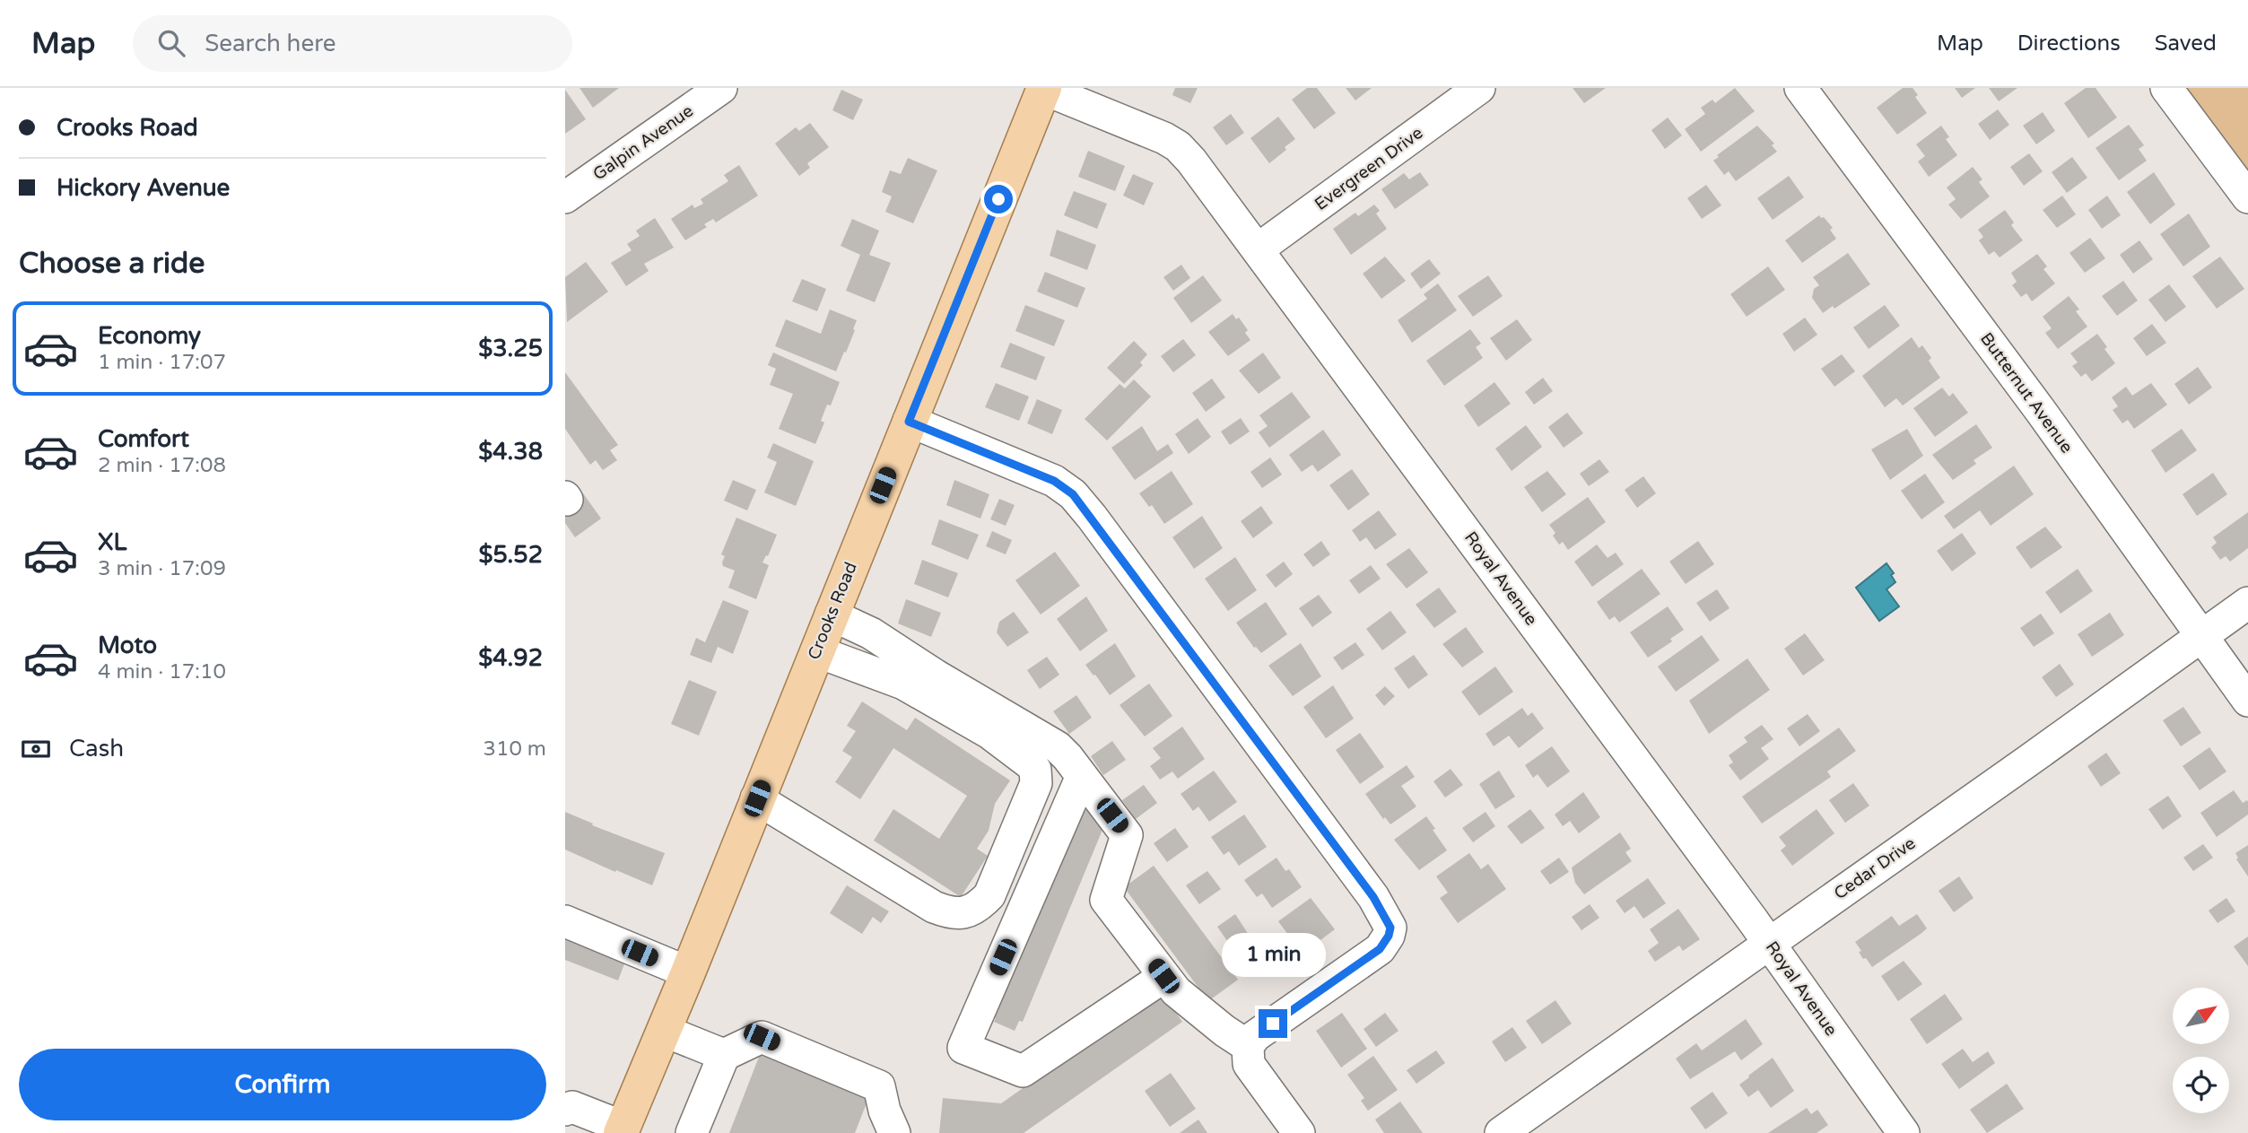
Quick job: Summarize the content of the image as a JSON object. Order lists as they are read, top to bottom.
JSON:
{
  "streets": {
    "main road": ["Crooks Road"],
    "street": [
      "Galpin Avenue",
      "Evergreen Drive",
      "Butternut Avenue",
      "Royal Avenue",
      "Cedar Drive"
    ]
  },
  "crossings": [
    ["Evergreen Drive", "Royal Avenue"],
    ["Butternut Avenue", "Cedar Drive"],
    ["Royal Avenue", "Crooks Road"],
    ["Royal Avenue", "Cedar Drive"]
  ],
  "north": "top right",
  "page": {
    "header": "Map",
    "search": "Search here",
    "nav": ["Map", "Directions", "Saved"],
    "banner": ["Crooks Road", "Hickory Avenue"],
    "heading": "Choose a ride",
    "list": [
      {
        "name": "Economy",
        "note": "1 min · 17:07",
        "value": "$3.25"
      },
      {
        "name": "Comfort",
        "note": "2 min · 17:08",
        "value": "$4.38"
      },
      {
        "name": "XL",
        "note": "3 min · 17:09",
        "value": "$5.52"
      },
      {
        "name": "Moto",
        "note": "4 min · 17:10",
        "value": "$4.92"
      }
    ],
    "pay": ["Cash", "310 m"],
    "bubble": "1 min",
    "buttons": "Confirm"
  }
}
